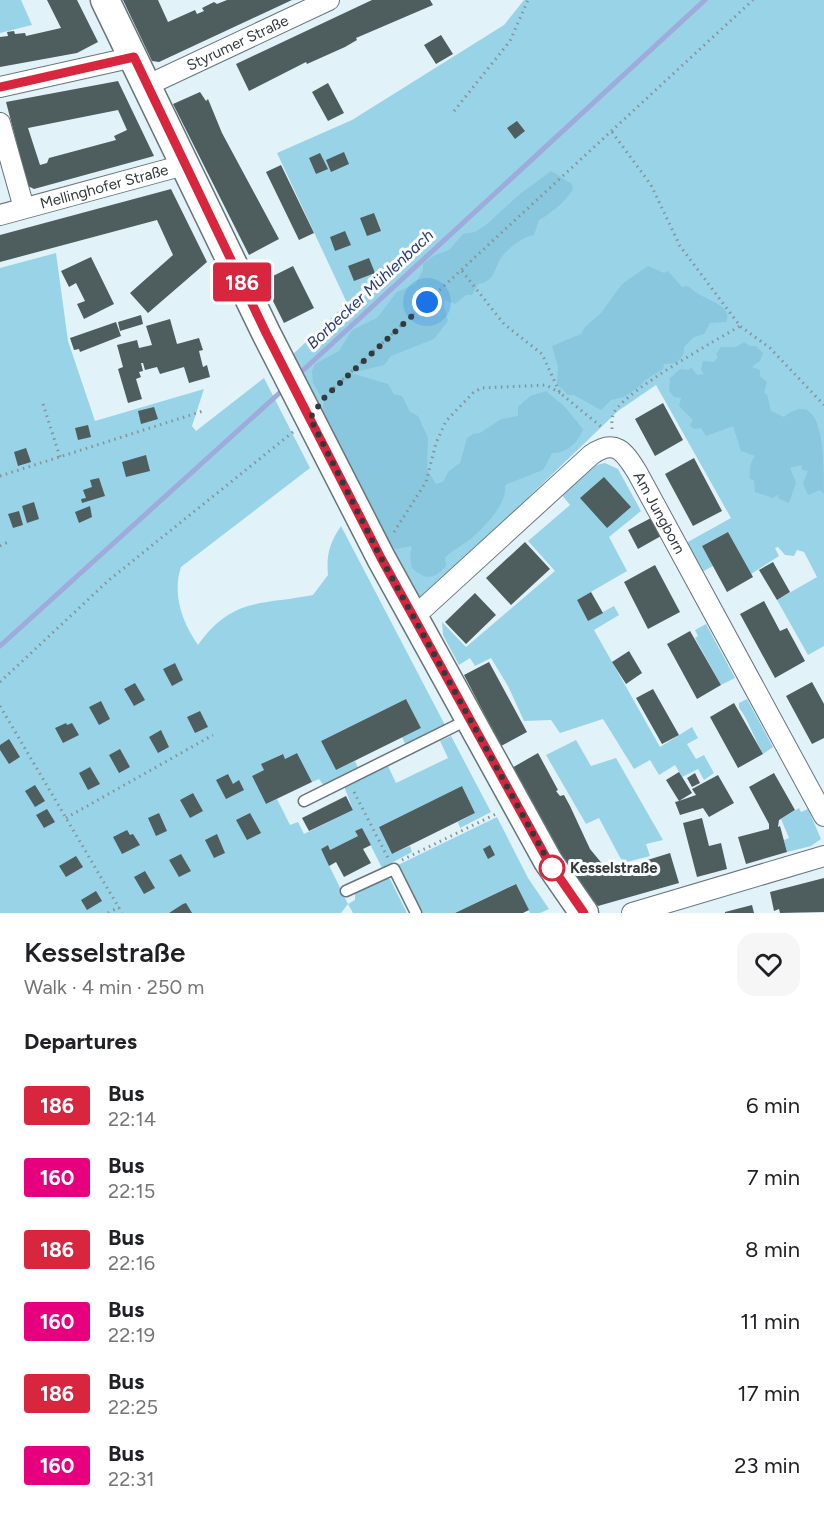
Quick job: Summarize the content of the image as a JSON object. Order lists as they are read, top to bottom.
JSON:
{
  "streets": {
    "street": ["Styrumer Straße", "Mellinghofer Straße", "Am Jungborn"]
  },
  "water": ["Borbecker Mühlenbach"],
  "places": ["Kesselstraße"],
  "lines": ["bus line 186"],
  "page": {
    "on_map": "186",
    "heading": [
      ["Kesselstraße", "Walk · 4 min · 250 m"],
      "Departures"
    ],
    "list": [
      {
        "mark": "186",
        "name": "Bus",
        "note": "22:14",
        "value": "6 min"
      },
      {
        "mark": "160",
        "name": "Bus",
        "note": "22:15",
        "value": "7 min"
      },
      {
        "mark": "186",
        "name": "Bus",
        "note": "22:16",
        "value": "8 min"
      },
      {
        "mark": "160",
        "name": "Bus",
        "note": "22:19",
        "value": "11 min"
      },
      {
        "mark": "186",
        "name": "Bus",
        "note": "22:25",
        "value": "17 min"
      },
      {
        "mark": "160",
        "name": "Bus",
        "note": "22:31",
        "value": "23 min"
      }
    ]
  }
}
